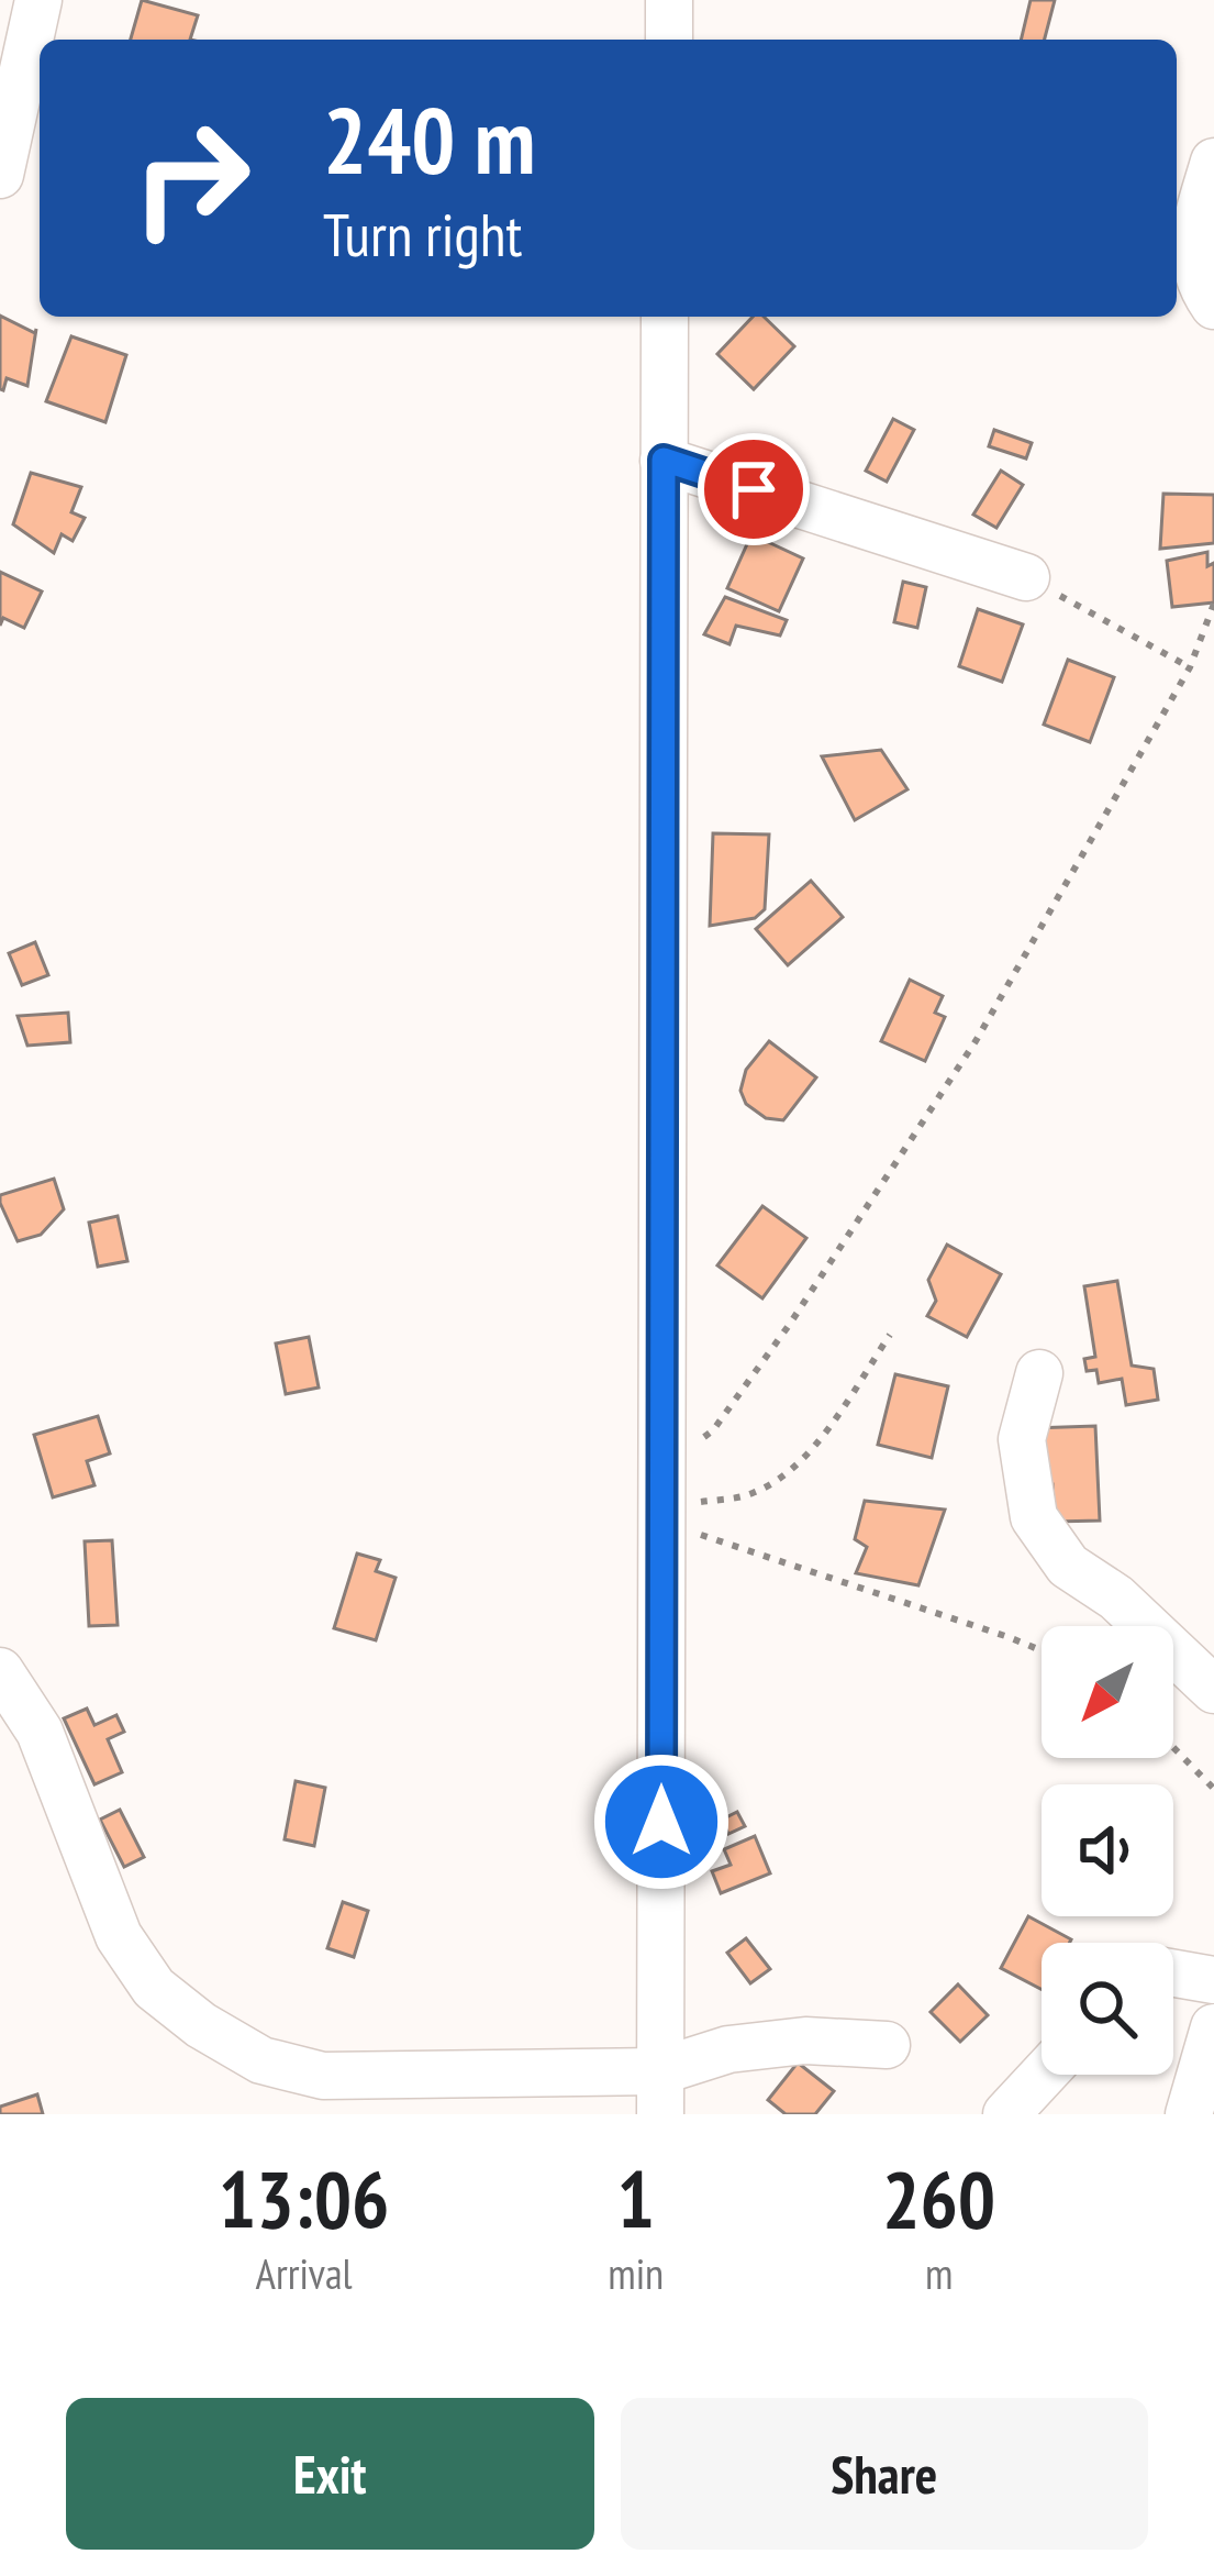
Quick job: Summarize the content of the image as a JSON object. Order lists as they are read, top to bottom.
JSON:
{
  "north": "bottom left",
  "page": {
    "turn": ["240 m", "Turn right"],
    "eta": [
      "13:06",
      "Arrival",
      "1",
      "min",
      "260",
      "m"
    ],
    "buttons": ["Exit", "Share"]
  }
}
